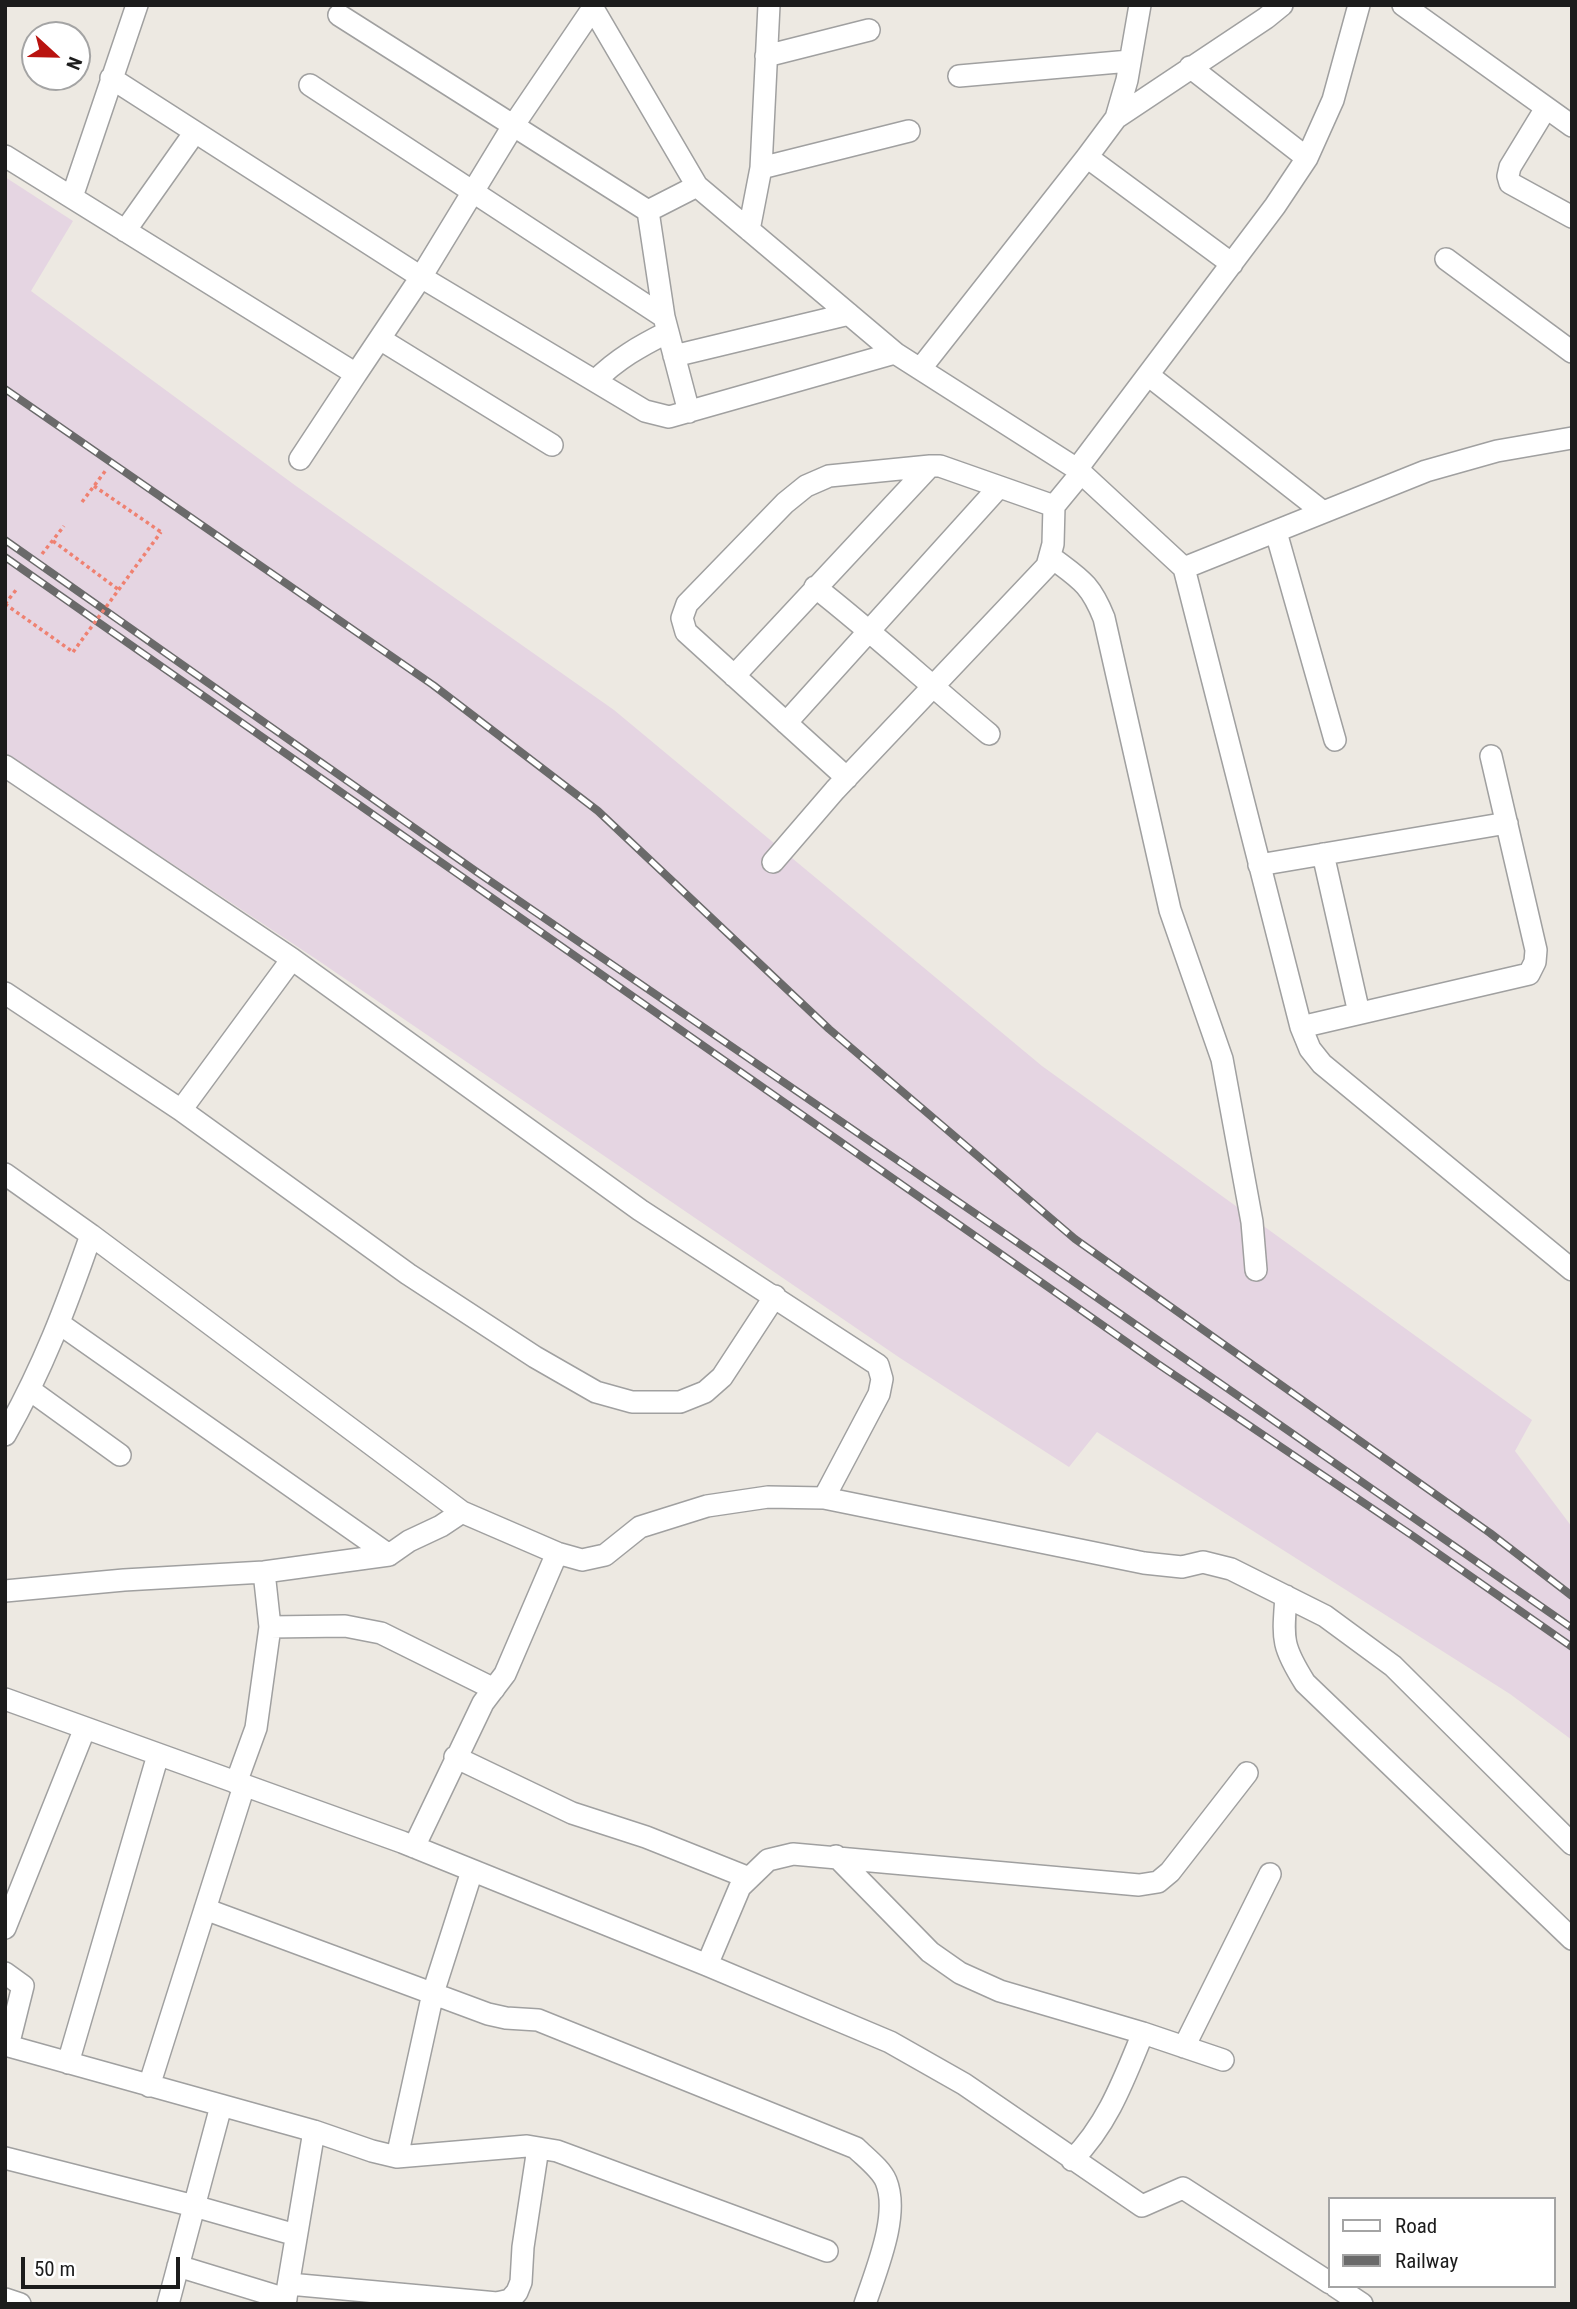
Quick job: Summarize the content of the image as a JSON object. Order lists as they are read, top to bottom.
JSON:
{
  "legend": ["Road", "Railway"],
  "scale_bar": "50 m",
  "north": "right"
}
